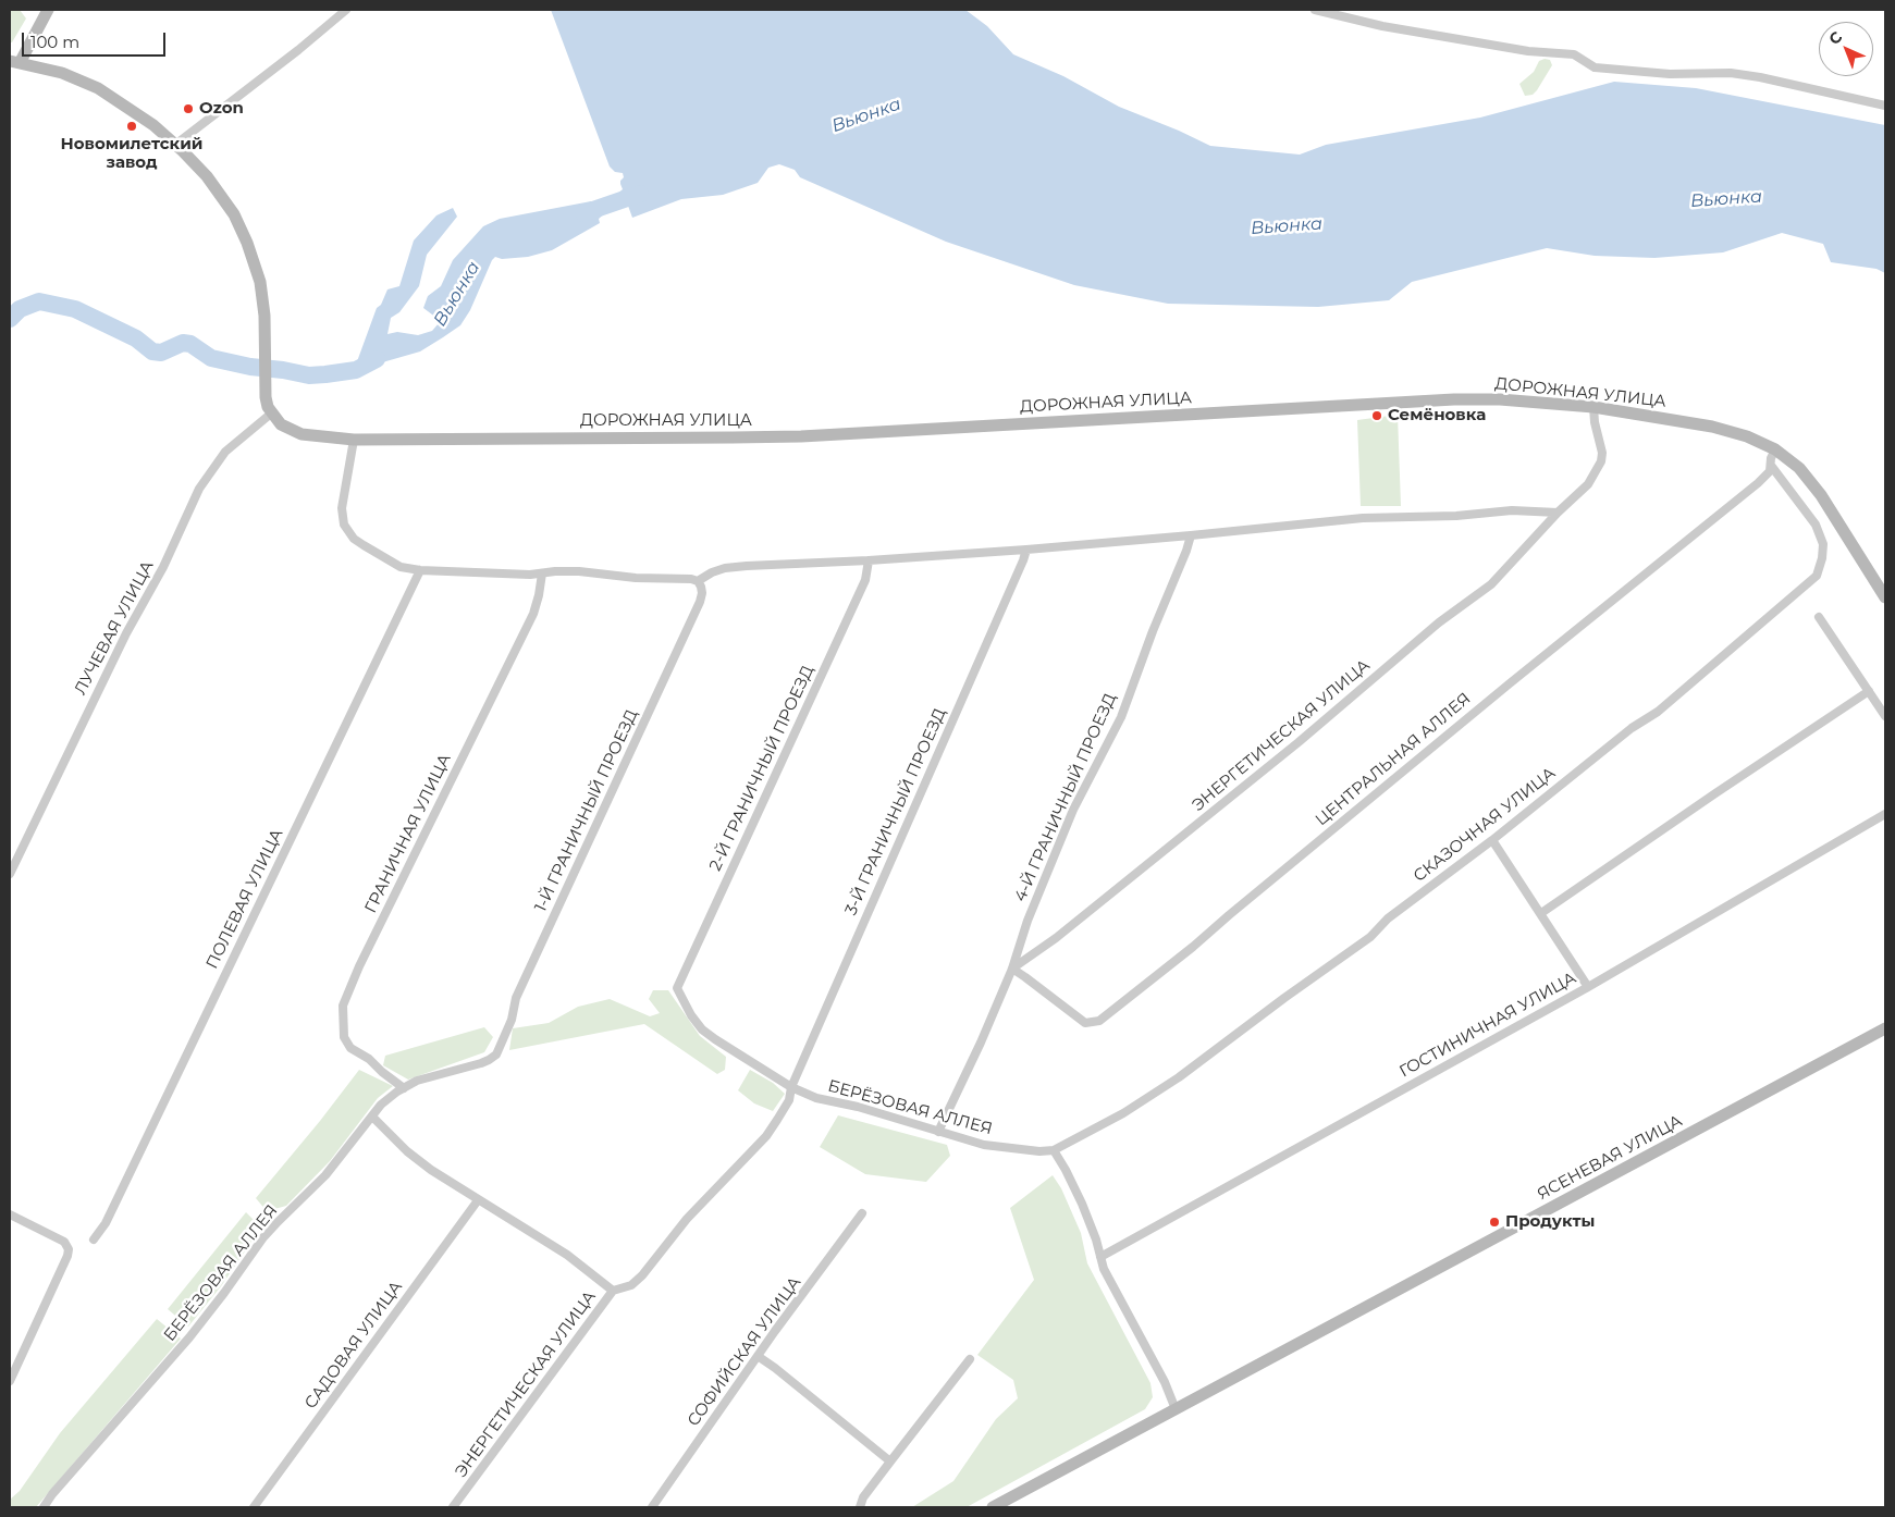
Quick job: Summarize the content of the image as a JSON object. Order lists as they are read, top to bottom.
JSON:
{
  "streets": {
    "main road": ["ДОРОЖНАЯ УЛИЦА", "ЯСЕНЕВАЯ УЛИЦА"],
    "street": [
      "ЛУЧЕВАЯ УЛИЦА",
      "ЭНЕРГЕТИЧЕСКАЯ УЛИЦА",
      "ЦЕНТРАЛЬНАЯ АЛЛЕЯ",
      "2-Й ГРАНИЧНЫЙ ПРОЕЗД",
      "4-Й ГРАНИЧНЫЙ ПРОЕЗД",
      "1-Й ГРАНИЧНЫЙ ПРОЕЗД",
      "3-Й ГРАНИЧНЫЙ ПРОЕЗД",
      "СКАЗОЧНАЯ УЛИЦА",
      "ГРАНИЧНАЯ УЛИЦА",
      "ПОЛЕВАЯ УЛИЦА",
      "ГОСТИНИЧНАЯ УЛИЦА",
      "БЕРЁЗОВАЯ АЛЛЕЯ",
      "САДОВАЯ УЛИЦА",
      "СОФИЙСКАЯ УЛИЦА"
    ]
  },
  "crossings": [
    ["ДОРОЖНАЯ УЛИЦА", "ЛУЧЕВАЯ УЛИЦА"],
    ["ДОРОЖНАЯ УЛИЦА", "ЭНЕРГЕТИЧЕСКАЯ УЛИЦА"],
    ["ЭНЕРГЕТИЧЕСКАЯ УЛИЦА", "ЦЕНТРАЛЬНАЯ АЛЛЕЯ"],
    ["ЭНЕРГЕТИЧЕСКАЯ УЛИЦА", "4-Й ГРАНИЧНЫЙ ПРОЕЗД"],
    ["ЭНЕРГЕТИЧЕСКАЯ УЛИЦА", "3-Й ГРАНИЧНЫЙ ПРОЕЗД"],
    ["ЭНЕРГЕТИЧЕСКАЯ УЛИЦА", "БЕРЁЗОВАЯ АЛЛЕЯ"],
    ["ЦЕНТРАЛЬНАЯ АЛЛЕЯ", "4-Й ГРАНИЧНЫЙ ПРОЕЗД"],
    ["ЦЕНТРАЛЬНАЯ АЛЛЕЯ", "СКАЗОЧНАЯ УЛИЦА"],
    ["2-Й ГРАНИЧНЫЙ ПРОЕЗД", "БЕРЁЗОВАЯ АЛЛЕЯ"],
    ["4-Й ГРАНИЧНЫЙ ПРОЕЗД", "БЕРЁЗОВАЯ АЛЛЕЯ"],
    ["1-Й ГРАНИЧНЫЙ ПРОЕЗД", "БЕРЁЗОВАЯ АЛЛЕЯ"],
    ["3-Й ГРАНИЧНЫЙ ПРОЕЗД", "БЕРЁЗОВАЯ АЛЛЕЯ"],
    ["СКАЗОЧНАЯ УЛИЦА", "БЕРЁЗОВАЯ АЛЛЕЯ"],
    ["ГРАНИЧНАЯ УЛИЦА", "БЕРЁЗОВАЯ АЛЛЕЯ"]
  ],
  "water": ["Вьюнка"],
  "places": [
    "Ozon",
    "Новомилетский завод",
    "Семёновка",
    "Продукты"
  ],
  "scale_bar": "100 m",
  "north": "top left"
}
